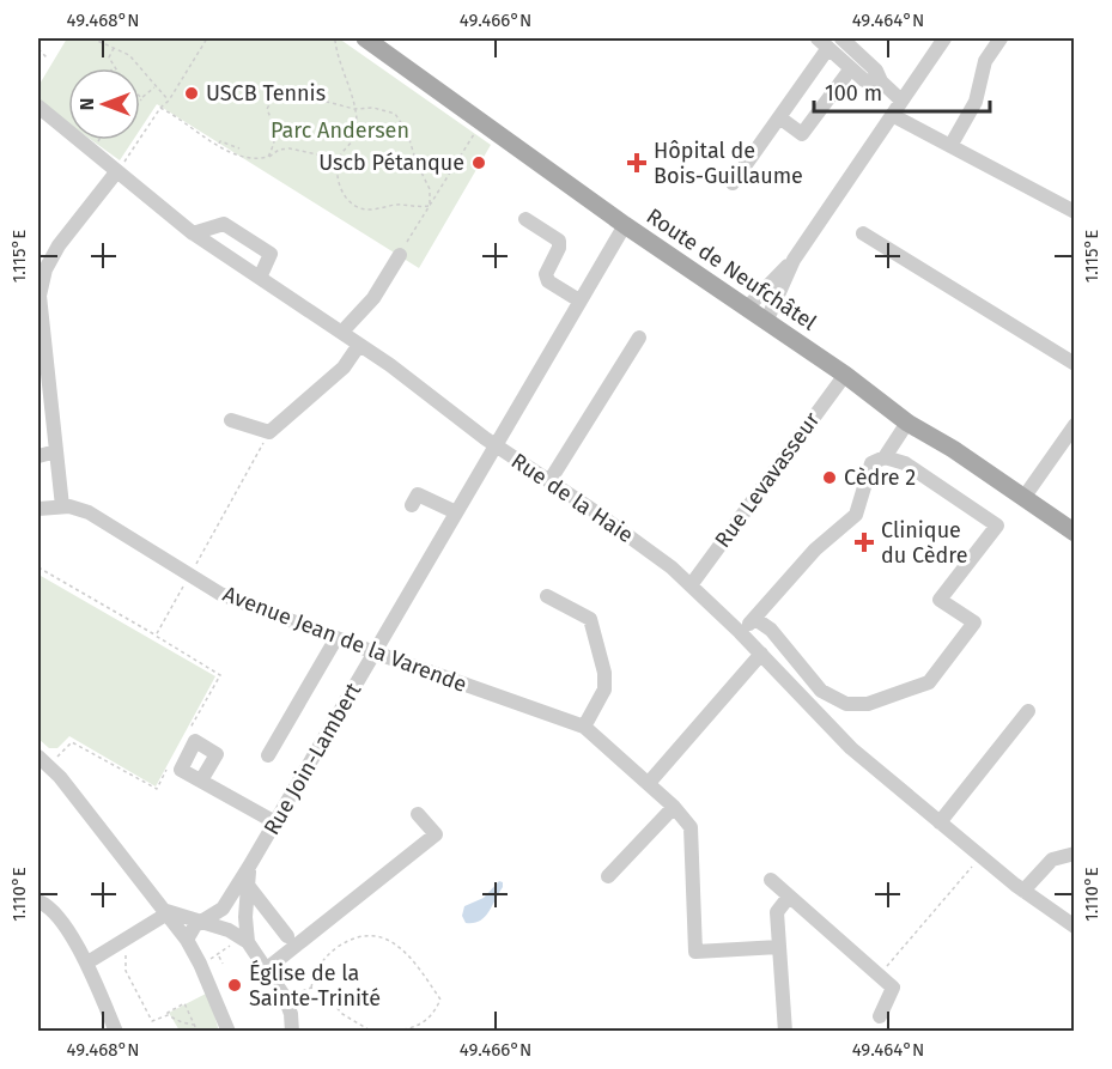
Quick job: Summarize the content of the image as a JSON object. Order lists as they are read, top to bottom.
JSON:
{
  "streets": {
    "main road": ["Route de Neufchâtel"],
    "street": [
      "Rue Levavasseur",
      "Rue de la Haie",
      "Avenue Jean de la Varende",
      "Rue Join-Lambert"
    ]
  },
  "crossings": [
    ["Route de Neufchâtel", "Rue Levavasseur"],
    ["Route de Neufchâtel", "Rue Join-Lambert"],
    ["Rue Levavasseur", "Rue de la Haie"],
    ["Rue de la Haie", "Rue Join-Lambert"],
    ["Avenue Jean de la Varende", "Rue Join-Lambert"]
  ],
  "parks": ["Parc Andersen"],
  "places": {
    "other": [
      "USCB Tennis",
      "Uscb Pétanque",
      "Cèdre 2",
      "Église de la Sainte-Trinité"
    ],
    "health": ["Hôpital de Bois-Guillaume", "Clinique du Cèdre"]
  },
  "scale_bar": "100 m",
  "north": "left",
  "coordinates": [
    "49.468°N",
    "49.466°N",
    "49.464°N",
    "1.115°E",
    "1.110°E"
  ]
}
